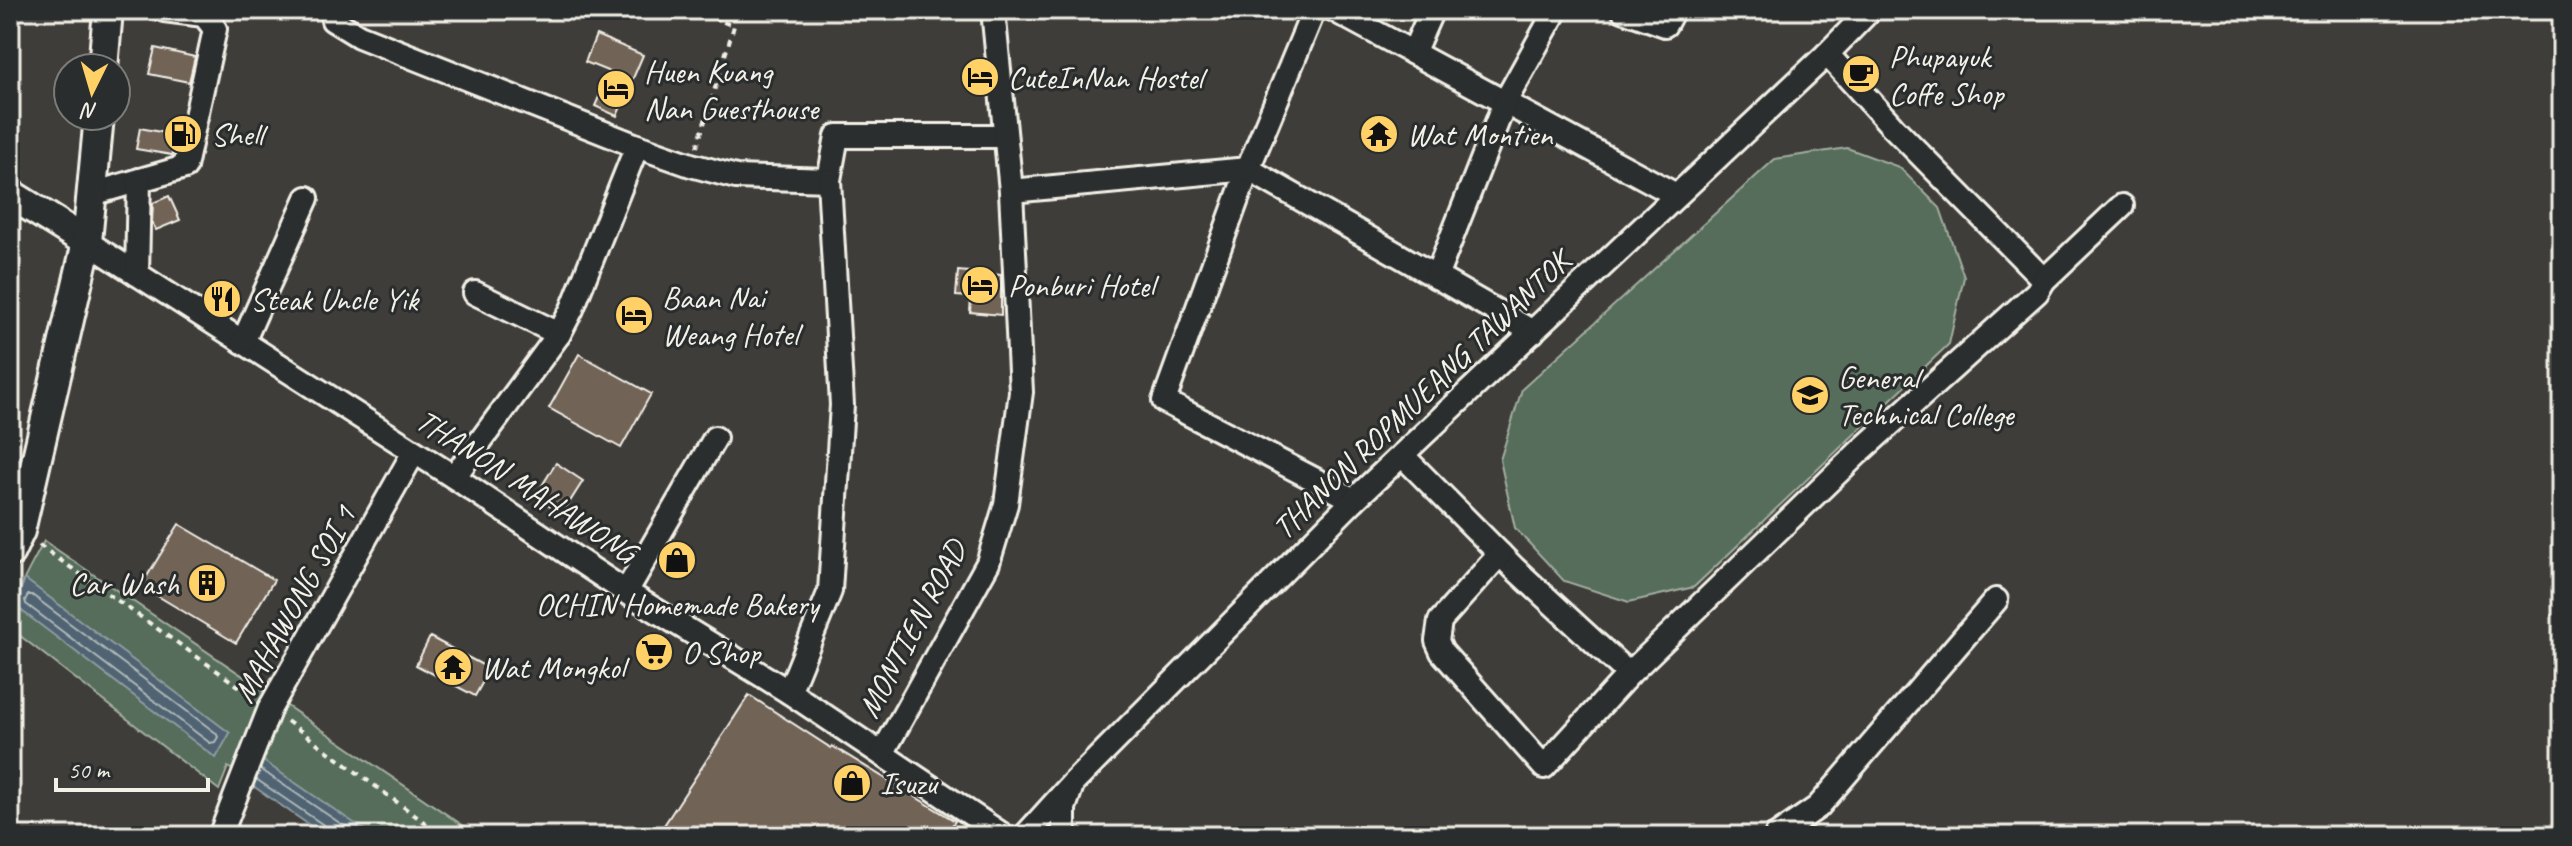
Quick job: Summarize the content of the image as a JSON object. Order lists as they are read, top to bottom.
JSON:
{
  "streets": {
    "main road": ["THANON MAHAWONG"],
    "street": ["THANON ROPMUEANG TAWANTOK", "MAHAWONG SOI 1", "MONTIEN ROAD"]
  },
  "crossings": [
    ["THANON MAHAWONG", "MAHAWONG SOI 1"],
    ["THANON MAHAWONG", "MONTIEN ROAD"]
  ],
  "places": {
    "cafe": ["Phupayuk Coffe Shop"],
    "hotel": [
      "CuteInNan Hostel",
      "Huen Kuang Nan Guesthouse",
      "Ponburi Hotel",
      "Baan Nai Weang Hotel"
    ],
    "fuel station": ["Shell"],
    "temple": ["Wat Montien", "Wat Mongkol"],
    "restaurant": ["Steak Uncle Yik"],
    "school or university": ["General Technical College"],
    "shop": ["OCHIN Homemade Bakery", "Isuzu"],
    "building": ["Car Wash"],
    "supermarket": ["O Shop"]
  },
  "scale_bar": "50 m",
  "north": "bottom"
}
